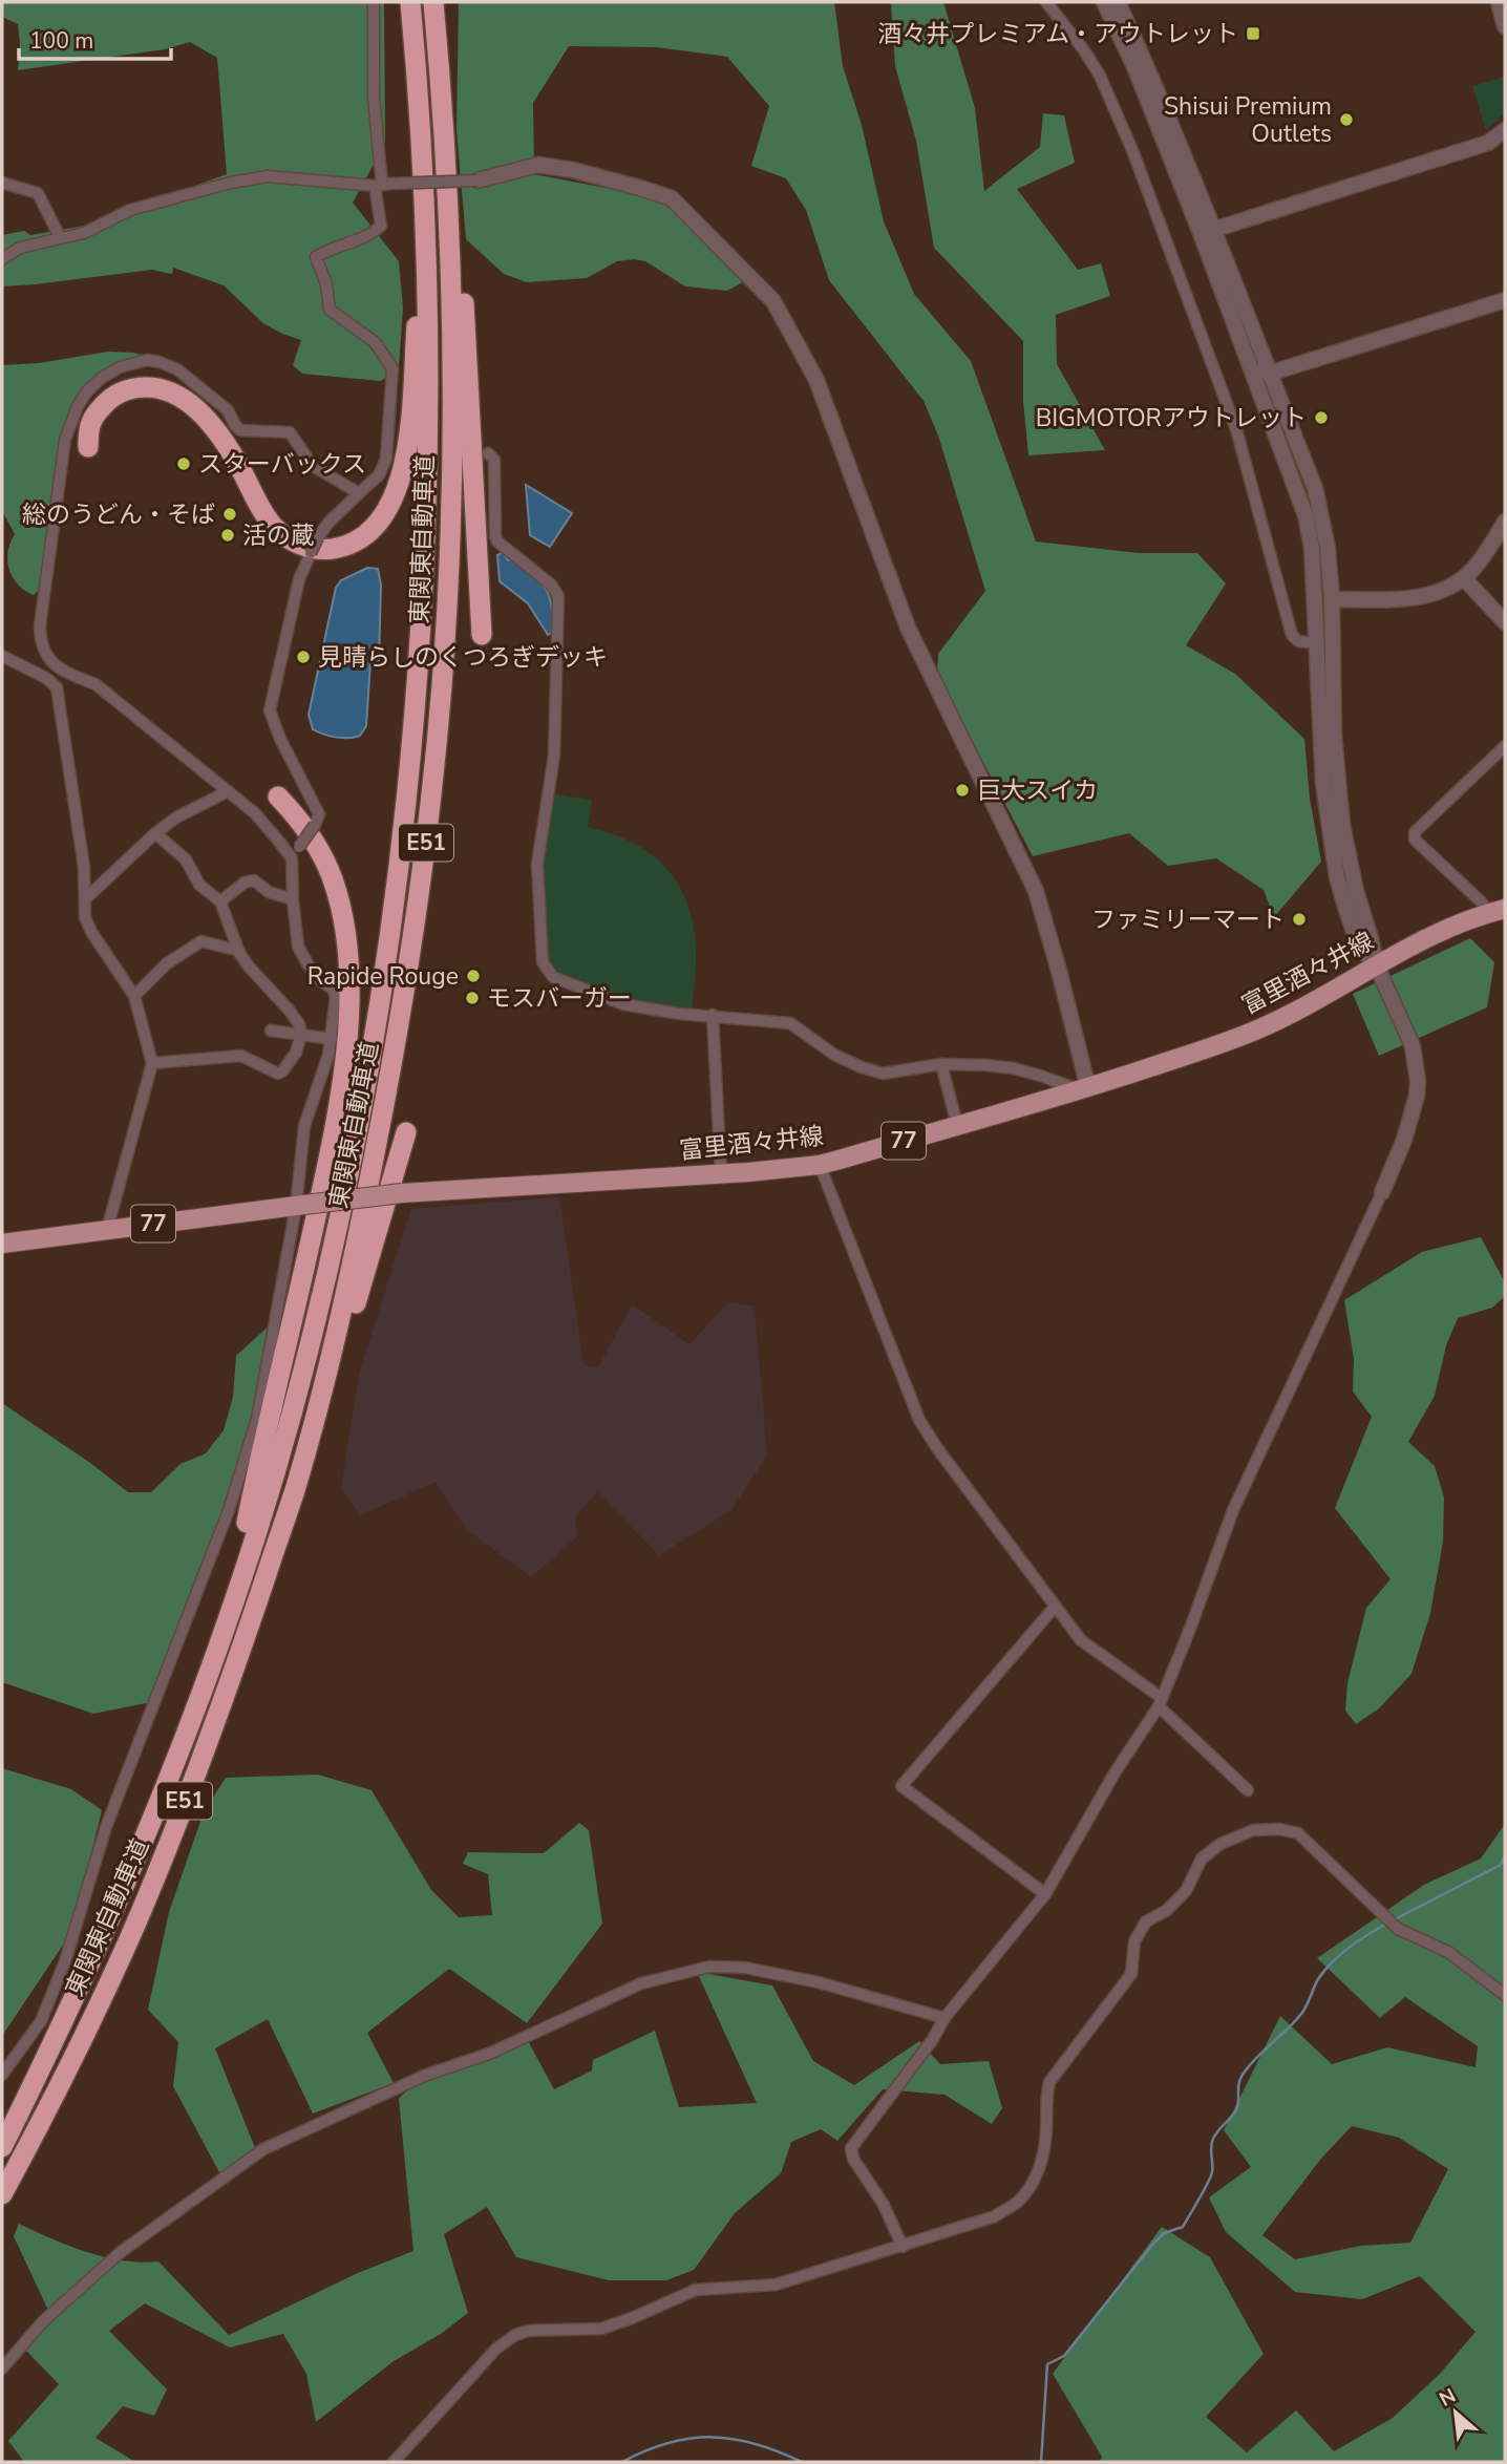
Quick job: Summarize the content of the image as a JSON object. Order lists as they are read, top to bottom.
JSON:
{
  "streets": {
    "highway": ["東関東自動車道", "E51"],
    "main road": ["富里酒々井線", "77"]
  },
  "places": {
    "transit": ["酒々井プレミアム・アウトレット"],
    "other": [
      "Shisui Premium Outlets",
      "BIGMOTORアウトレット",
      "スターバックス",
      "総のうどん・そば",
      "活の蔵",
      "見晴らしのくつろぎデッキ",
      "巨大スイカ",
      "ファミリーマート",
      "Rapide Rouge",
      "モスバーガー"
    ]
  },
  "scale_bar": "100 m",
  "north": "top left"
}
